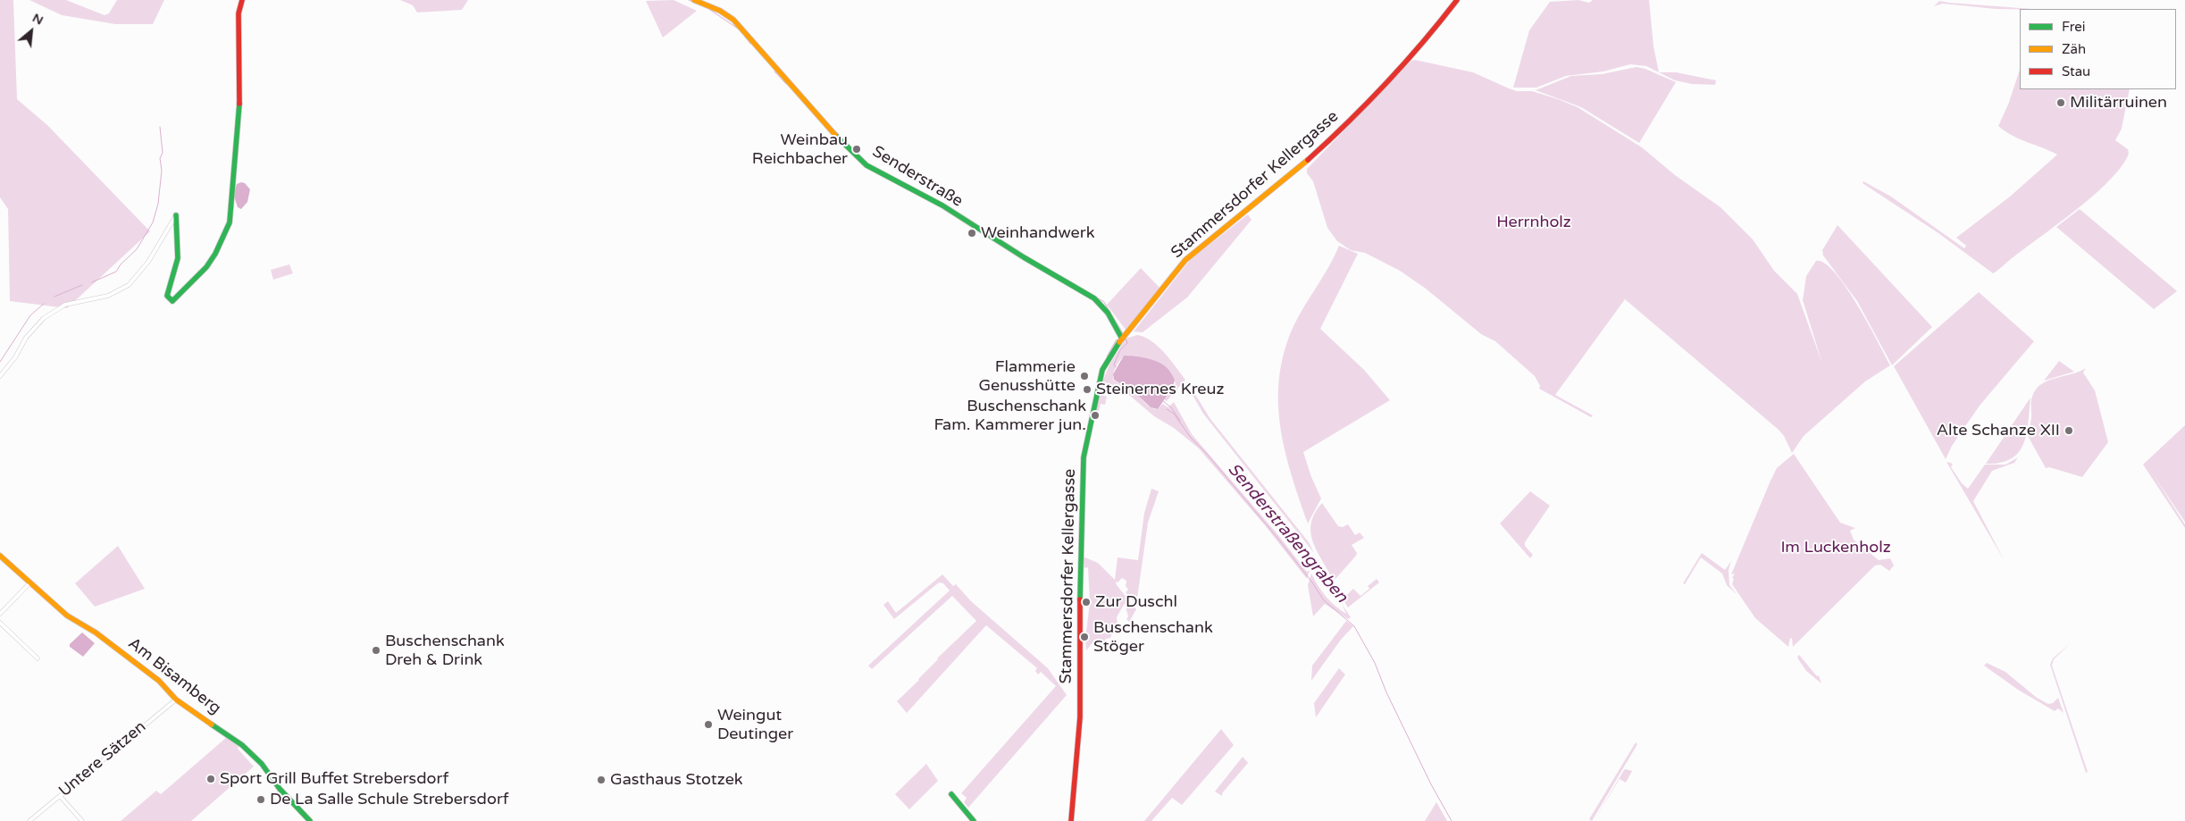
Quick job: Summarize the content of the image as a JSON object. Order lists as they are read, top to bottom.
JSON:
{
  "streets": {
    "street": [
      "Senderstraße",
      "Stammersdorfer Kellergasse",
      "Am Bisamberg",
      "Untere Sätzen"
    ]
  },
  "crossings": [
    ["Senderstraße", "Stammersdorfer Kellergasse"],
    ["Am Bisamberg", "Untere Sätzen"]
  ],
  "water": ["Senderstraßengraben"],
  "parks": ["Herrnholz", "Im Luckenholz"],
  "places": [
    "Militärruinen",
    "Weinbau Reichbacher",
    "Weinhandwerk",
    "Flammerie Genusshütte",
    "Steinernes Kreuz",
    "Buschenschank Fam. Kammerer jun.",
    "Alte Schanze XII",
    "Zur Duschl",
    "Buschenschank Stöger",
    "Buschenschank Dreh & Drink",
    "Weingut Deutinger",
    "Sport Grill Buffet Strebersdorf",
    "Gasthaus Stotzek",
    "De La Salle Schule Strebersdorf"
  ],
  "legend": ["Frei", "Zäh", "Stau"],
  "north": "top right"
}
